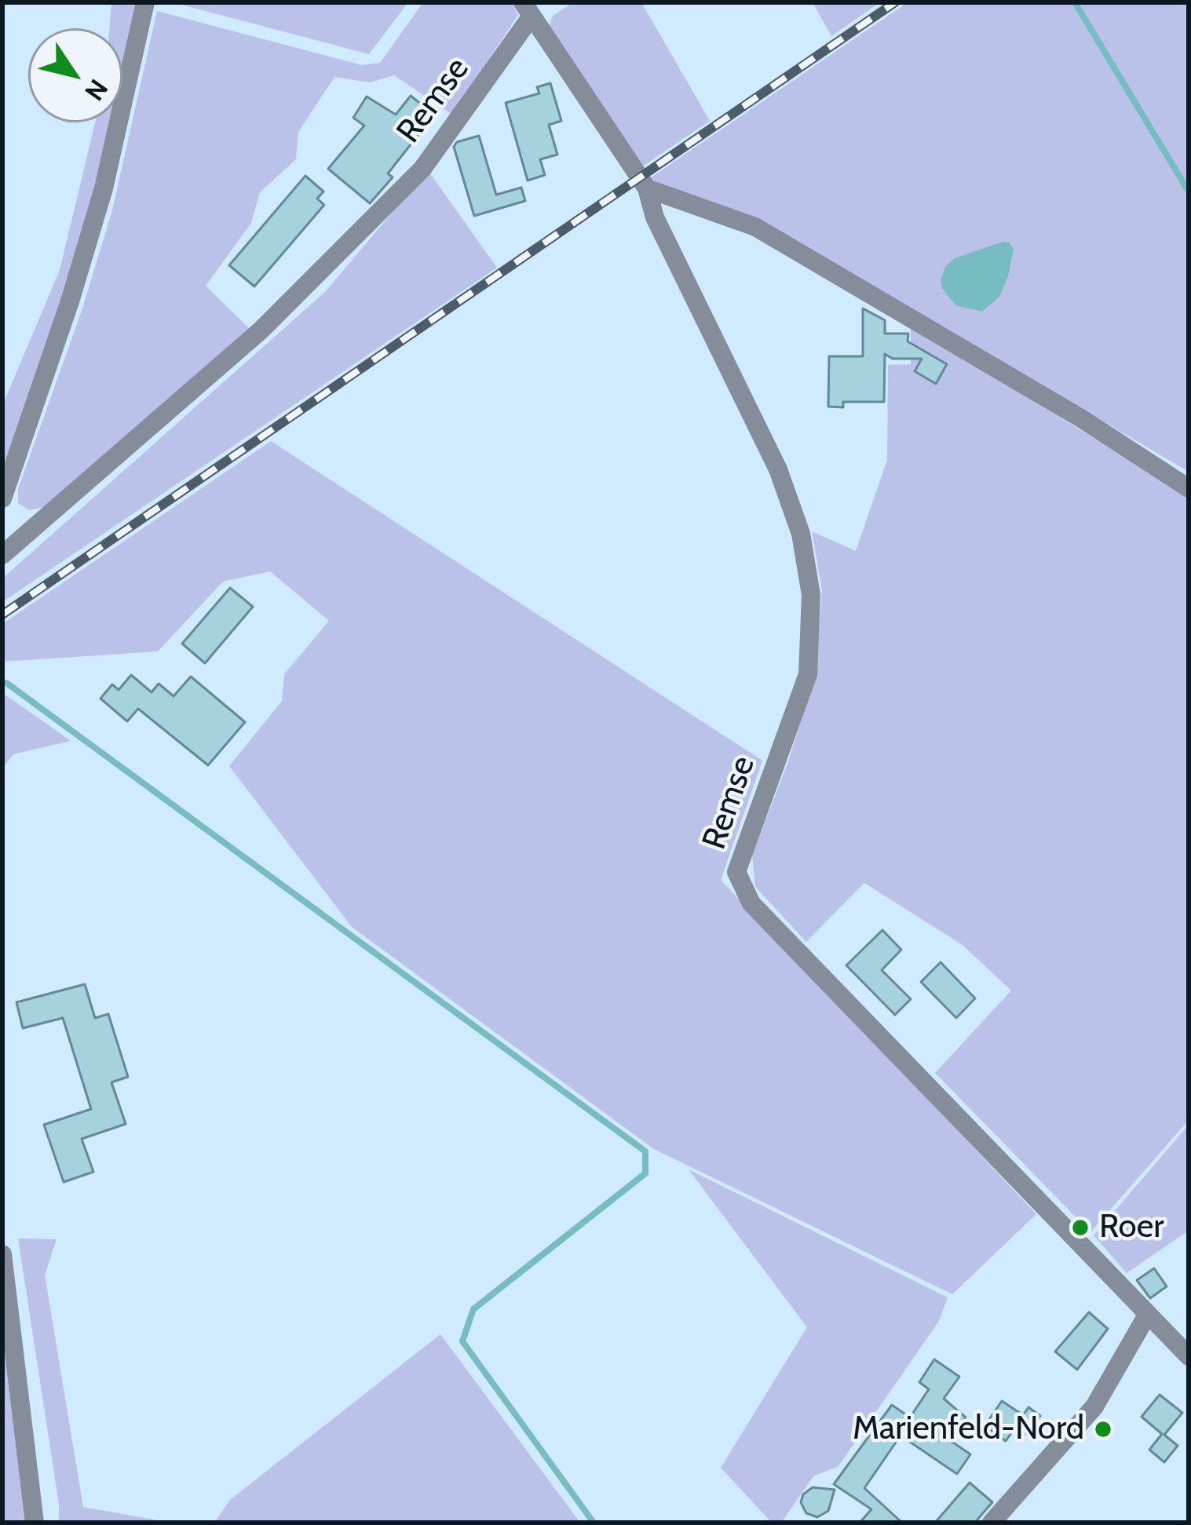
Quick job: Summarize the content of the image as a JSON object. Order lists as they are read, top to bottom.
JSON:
{
  "streets": {
    "street": ["Remse"]
  },
  "places": ["Roer", "Marienfeld-Nord"],
  "north": "bottom right"
}
